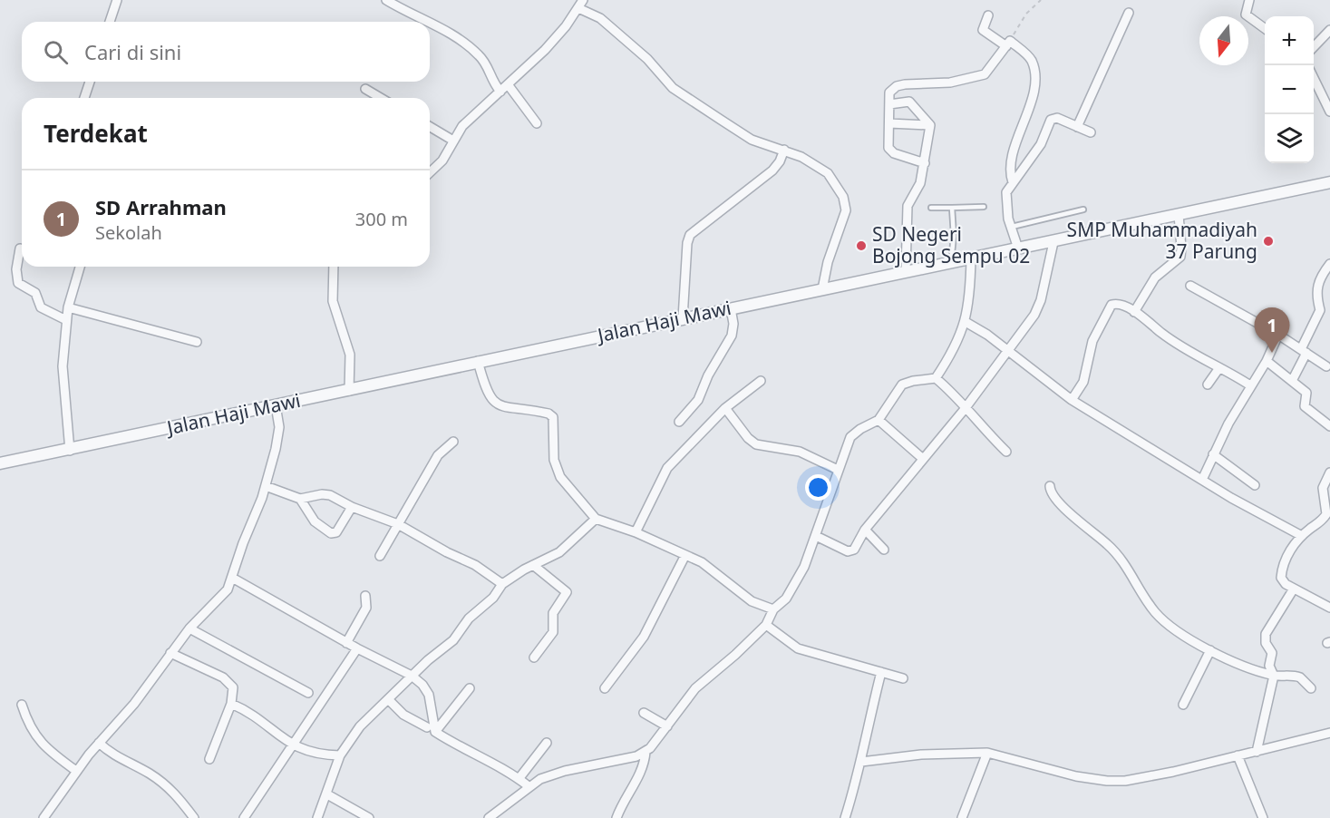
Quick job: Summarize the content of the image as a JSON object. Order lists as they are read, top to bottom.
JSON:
{
  "streets": {
    "street": ["Jalan Haji Mawi"]
  },
  "places": ["SMP Muhammadiyah 37 Parung", "SD Negeri Bojong Sempu 02"],
  "north": "bottom",
  "page": {
    "map_buttons": ["+", "−"],
    "search": "Cari di sini",
    "heading": "Terdekat",
    "list": [
      {
        "mark": "1",
        "name": "SD Arrahman",
        "note": "Sekolah",
        "value": "300 m"
      }
    ],
    "pins": "1"
  }
}
